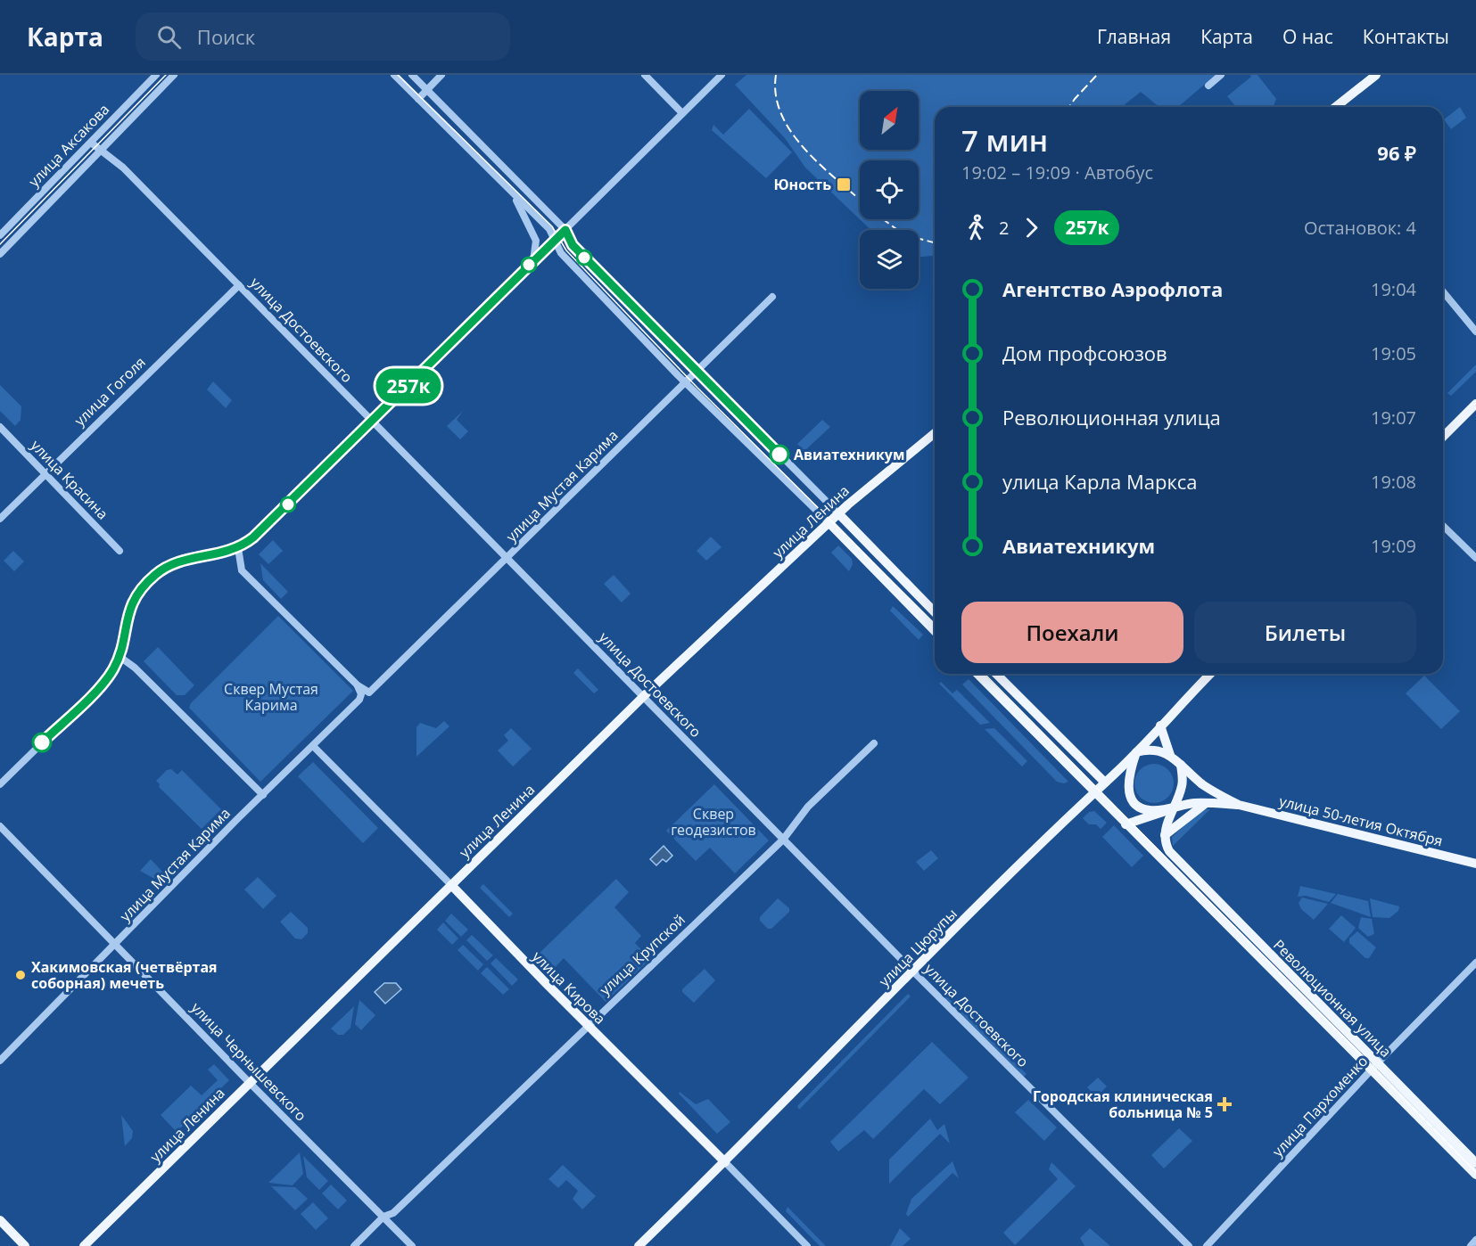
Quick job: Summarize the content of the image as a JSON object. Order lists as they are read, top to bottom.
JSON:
{
  "streets": {
    "main road": [
      "улица Ленина",
      "улица 50-летия Октября",
      "улица Цюрупы",
      "улица Кирова",
      "Революционная улица"
    ],
    "street": [
      "улица Аксакова",
      "улица Достоевского",
      "улица Гоголя",
      "улица Красина",
      "улица Мустая Карима",
      "улица Крупской",
      "улица Чернышевского",
      "улица Пархоменко"
    ]
  },
  "crossings": [
    ["улица Аксакова", "улица Достоевского"],
    ["улица Достоевского", "улица Гоголя"],
    ["улица Достоевского", "улица Мустая Карима"],
    ["улица Достоевского", "улица Ленина"],
    ["улица Достоевского", "улица Цюрупы"],
    ["улица Достоевского", "улица Крупской"],
    ["улица Гоголя", "улица Красина"],
    ["улица Мустая Карима", "улица Кирова"],
    ["улица Мустая Карима", "улица Чернышевского"],
    ["улица Ленина", "улица Кирова"],
    ["улица Ленина", "улица Чернышевского"],
    ["улица 50-летия Октября", "улица Цюрупы"],
    ["улица Цюрупы", "улица Кирова"],
    ["улица Крупской", "улица Кирова"],
    ["улица Крупской", "улица Чернышевского"],
    ["Революционная улица", "улица Пархоменко"]
  ],
  "parks": ["Сквер Мустая Карима", "Сквер геодезистов"],
  "places": {
    "transit": ["Юность"],
    "other": ["Авиатехникум", "Хакимовская (четвёртая соборная) мечеть"],
    "health": ["Городская клиническая больница № 5"]
  },
  "lines": ["bus line 257к"],
  "north": "top right",
  "page": {
    "header": "Карта",
    "search": "Поиск",
    "nav": [
      "Главная",
      "Карта",
      "О нас",
      "Контакты"
    ],
    "on_map": "257к",
    "heading": ["7 мин", "19:02 – 19:09 · Автобус", "96 ₽"],
    "legs": ["2", "257к", "Остановок: 4"],
    "list": [
      {
        "name": "Агентство Аэрофлота",
        "value": "19:04"
      },
      {
        "name": "Дом профсоюзов",
        "value": "19:05"
      },
      {
        "name": "Революционная улица",
        "value": "19:07"
      },
      {
        "name": "улица Карла Маркса",
        "value": "19:08"
      },
      {
        "name": "Авиатехникум",
        "value": "19:09"
      }
    ],
    "buttons": ["Поехали", "Билеты"]
  }
}
